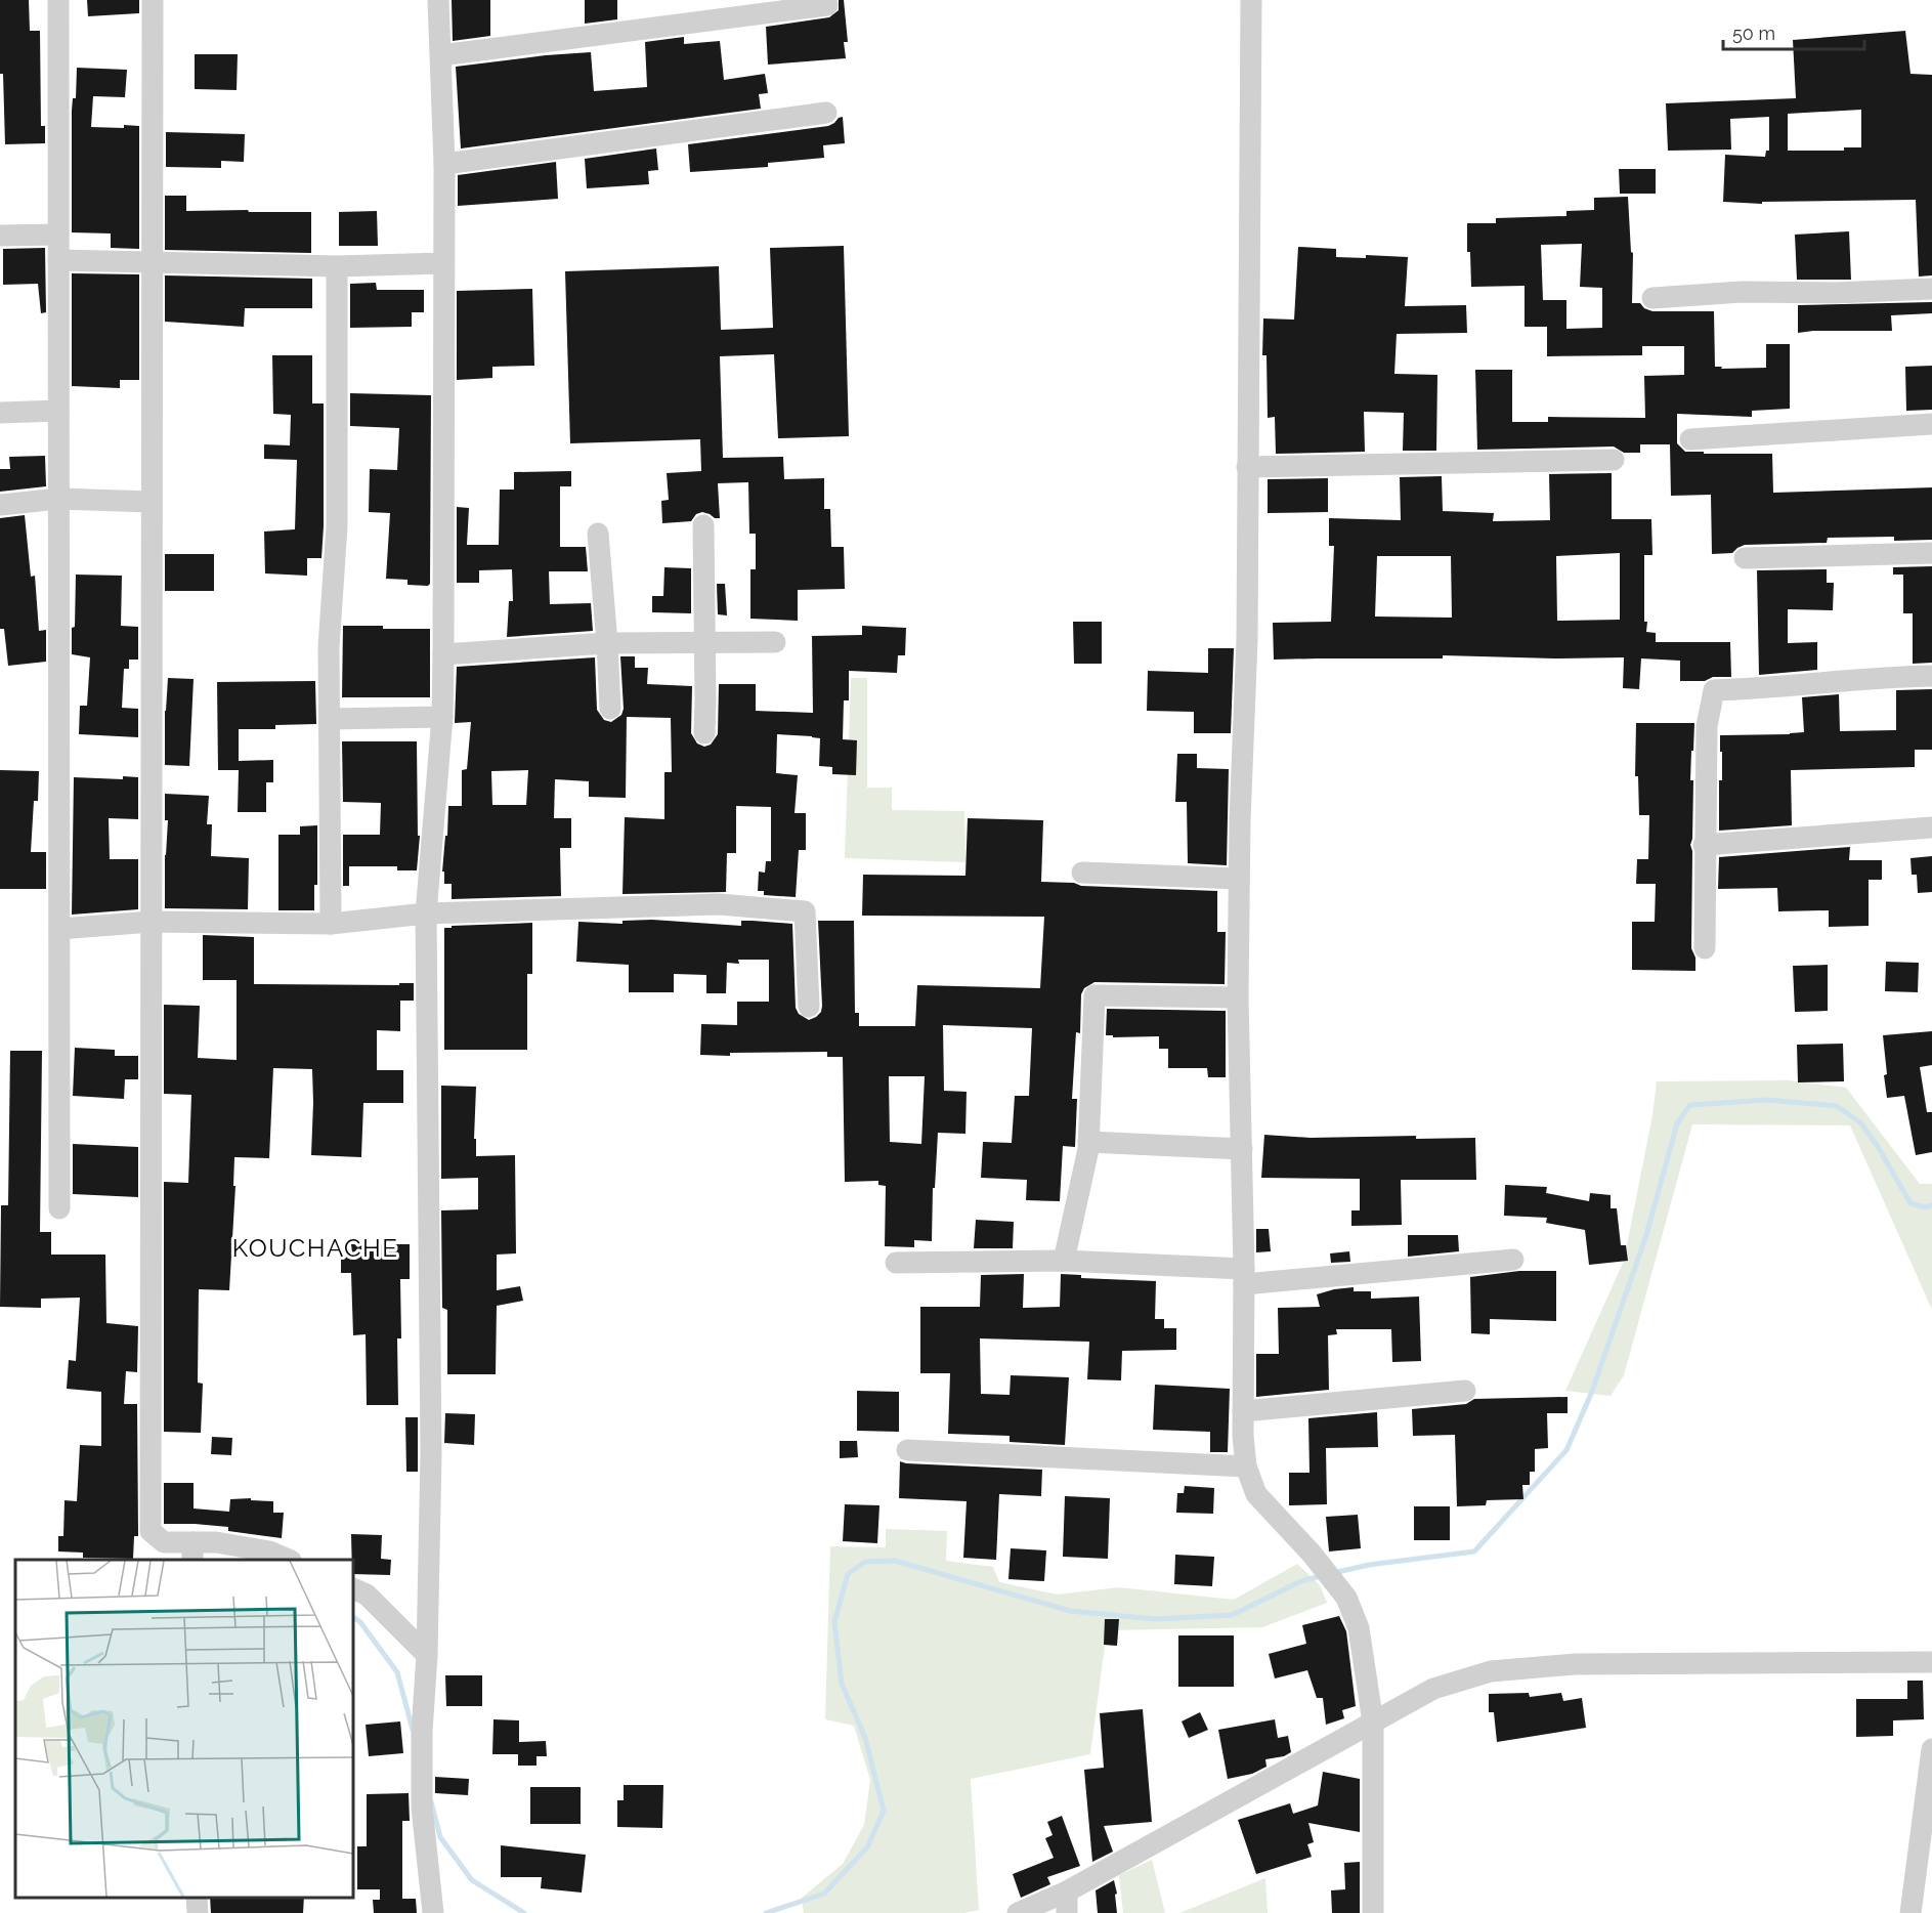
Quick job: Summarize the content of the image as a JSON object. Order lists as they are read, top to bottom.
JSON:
{
  "districts": ["KOUCHACHE"],
  "scale_bar": "50 m"
}
